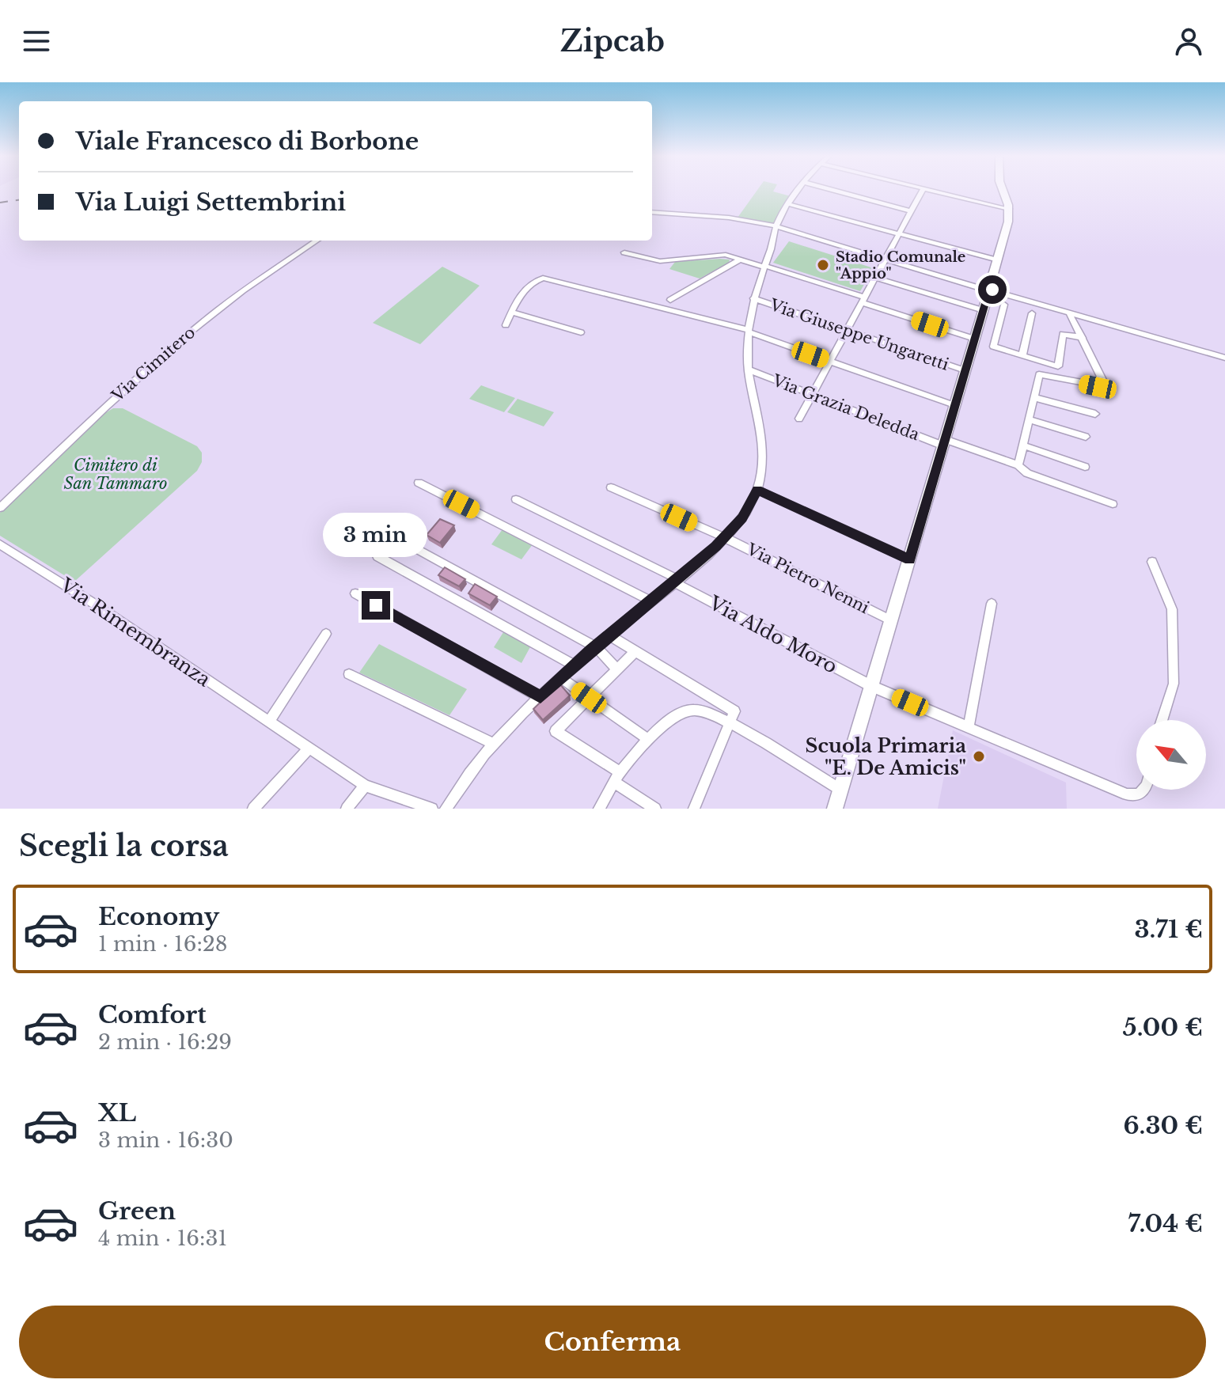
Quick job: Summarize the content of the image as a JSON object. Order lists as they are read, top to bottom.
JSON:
{
  "streets": {
    "street": [
      "Via Giuseppe Ungaretti",
      "Via Cimitero",
      "Via Grazia Deledda",
      "Via Pietro Nenni",
      "Via Rimembranza",
      "Via Aldo Moro"
    ]
  },
  "parks": ["Cimitero di San Tammaro"],
  "places": ["Stadio Comunale \"Appio\"", "Scuola Primaria \"E. De Amicis\""],
  "north": "top left",
  "page": {
    "header": "Zipcab",
    "banner": ["Viale Francesco di Borbone", "Via Luigi Settembrini"],
    "bubble": "3 min",
    "heading": "Scegli la corsa",
    "list": [
      {
        "name": "Economy",
        "note": "1 min · 16:28",
        "value": "3.71 €"
      },
      {
        "name": "Comfort",
        "note": "2 min · 16:29",
        "value": "5.00 €"
      },
      {
        "name": "XL",
        "note": "3 min · 16:30",
        "value": "6.30 €"
      },
      {
        "name": "Green",
        "note": "4 min · 16:31",
        "value": "7.04 €"
      }
    ],
    "buttons": "Conferma"
  }
}
